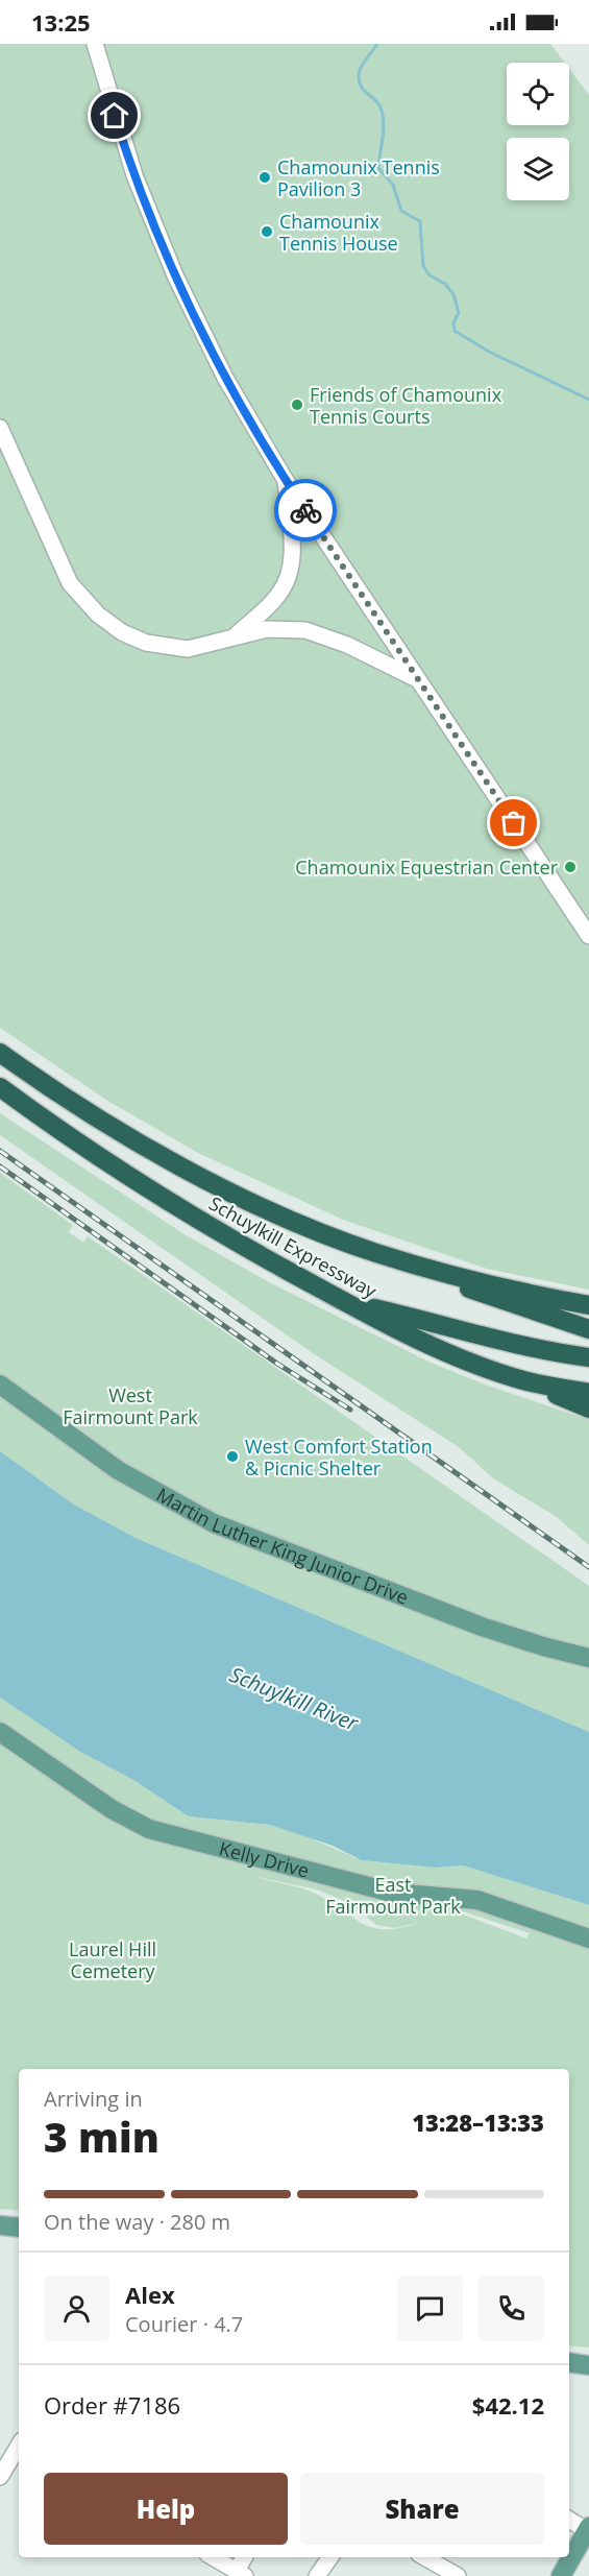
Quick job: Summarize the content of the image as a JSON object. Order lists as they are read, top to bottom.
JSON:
{
  "streets": {
    "highway": ["Schuylkill Expressway"],
    "main road": ["Martin Luther King Junior Drive", "Kelly Drive"]
  },
  "water": ["Schuylkill River"],
  "parks": ["West Fairmount Park", "East Fairmount Park", "Laurel Hill Cemetery"],
  "places": [
    "Chamounix Tennis Pavilion 3",
    "Chamounix Tennis House",
    "Friends of Chamounix Tennis Courts",
    "Chamounix Equestrian Center",
    "West Comfort Station & Picnic Shelter"
  ],
  "page": {
    "status": "13:25",
    "heading": ["3 min", "Arriving in", "13:28–13:33"],
    "panel": [
      "Alex",
      "Courier · 4.7",
      "Order #7186",
      "$42.12"
    ],
    "bar": "On the way · 280 m",
    "buttons": ["Help", "Share"]
  }
}
